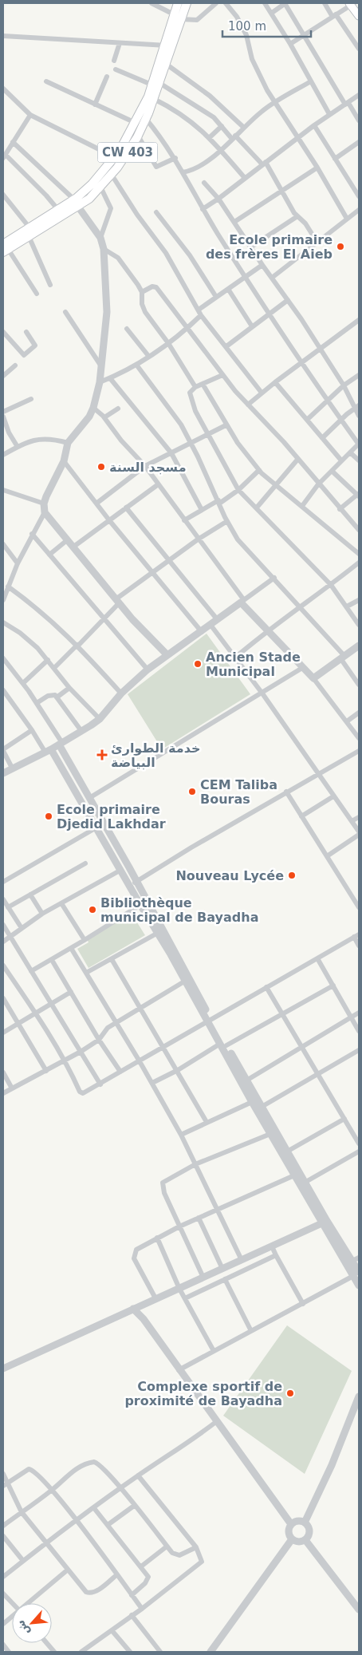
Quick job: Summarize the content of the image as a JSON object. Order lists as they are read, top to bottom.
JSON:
{
  "streets": {
    "main road": ["CW 403"]
  },
  "places": {
    "other": [
      "Ecole primaire des frères El Aieb",
      "مسجد السنة",
      "Ancien Stade Municipal",
      "CEM Taliba Bouras",
      "Ecole primaire Djedid Lakhdar",
      "Nouveau Lycée",
      "Bibliothèque municipal de Bayadha",
      "Complexe sportif de proximité de Bayadha"
    ],
    "health": ["خدمة الطوارئ البياضة"]
  },
  "scale_bar": "100 m",
  "north": "bottom left"
}
